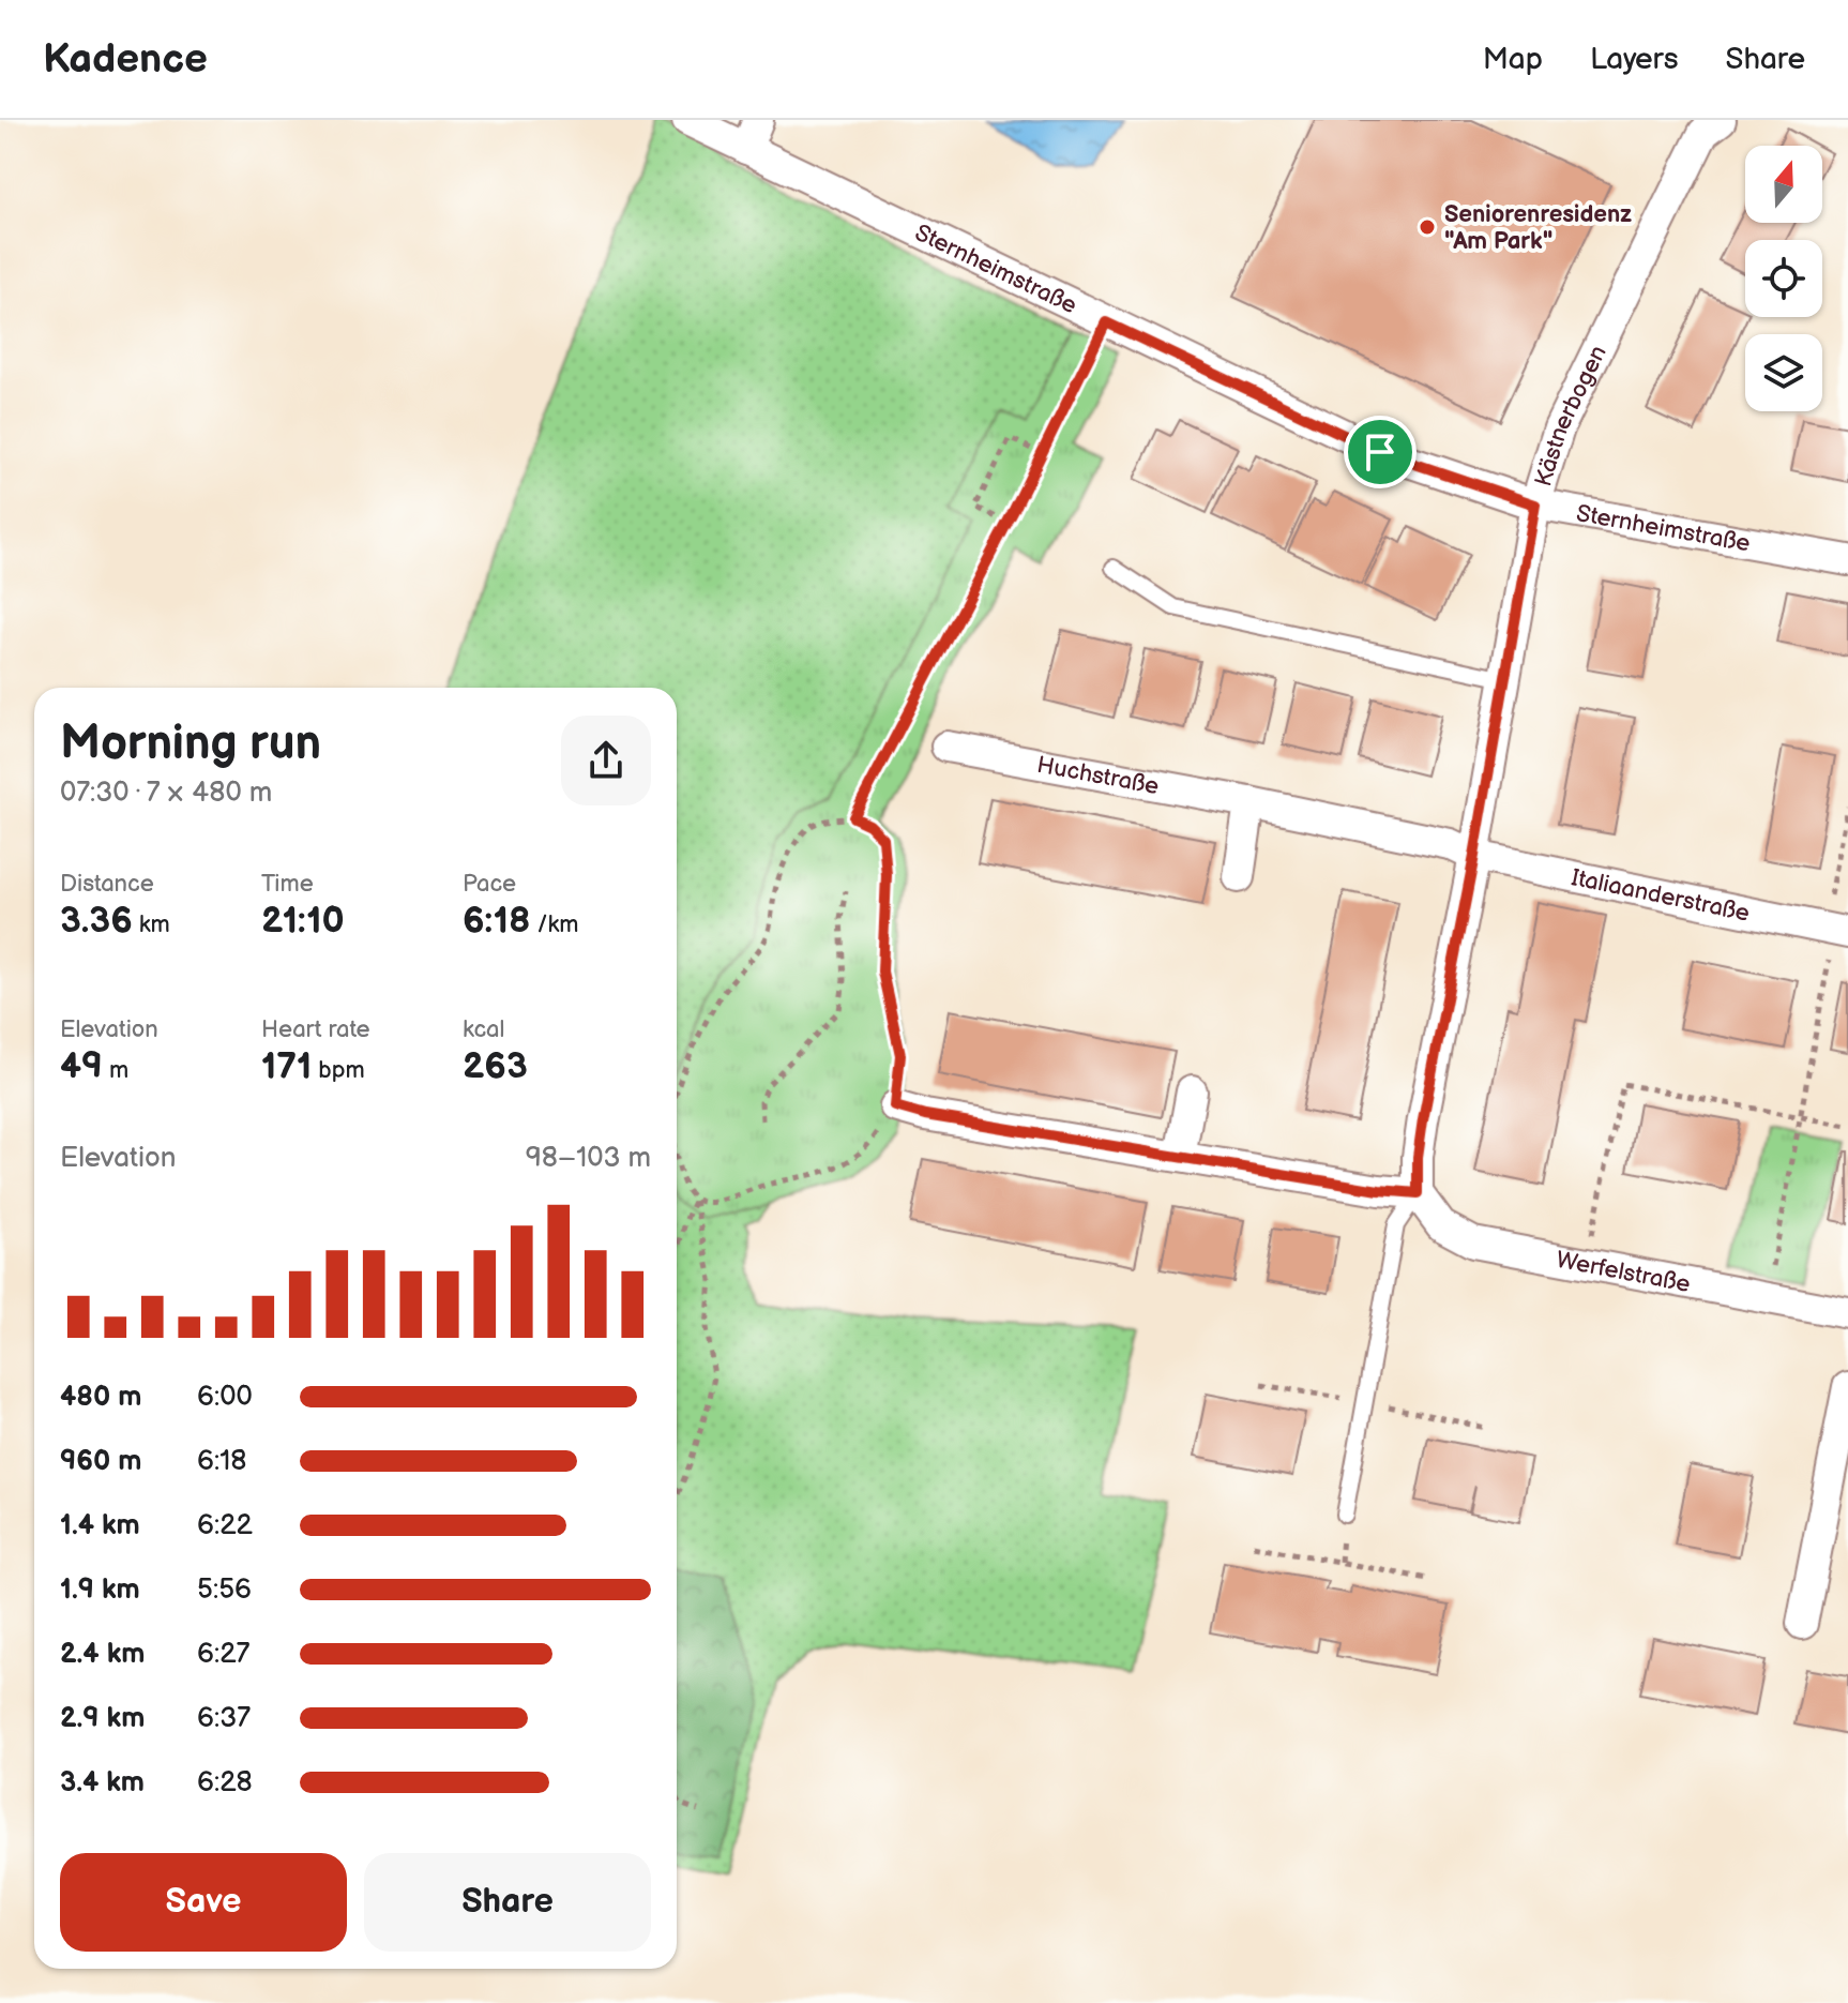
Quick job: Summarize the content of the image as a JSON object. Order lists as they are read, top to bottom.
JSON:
{
  "streets": {
    "street": [
      "Sternheimstraße",
      "Kästnerbogen",
      "Huchstraße",
      "Italiaanderstraße",
      "Werfelstraße"
    ]
  },
  "crossings": [
    ["Sternheimstraße", "Kästnerbogen"],
    ["Kästnerbogen", "Huchstraße"],
    ["Kästnerbogen", "Italiaanderstraße"],
    ["Kästnerbogen", "Werfelstraße"],
    ["Huchstraße", "Italiaanderstraße"]
  ],
  "places": ["Seniorenresidenz \"Am Park\""],
  "north": "top",
  "page": {
    "header": "Kadence",
    "nav": ["Map", "Layers", "Share"],
    "heading": ["Morning run", "07:30 · 7 × 480 m"],
    "stats": [
      ["Distance", "3.36 km"],
      ["Time", "21:10"],
      ["Pace", "6:18 /km"],
      ["Elevation", "49 m"],
      ["Heart rate", "171 bpm"],
      ["kcal", "263"]
    ],
    "chart": ["Elevation", "98–103 m"],
    "list": [
      {
        "name": "480 m",
        "note": "6:00"
      },
      {
        "name": "960 m",
        "note": "6:18"
      },
      {
        "name": "1.4 km",
        "note": "6:22"
      },
      {
        "name": "1.9 km",
        "note": "5:56"
      },
      {
        "name": "2.4 km",
        "note": "6:27"
      },
      {
        "name": "2.9 km",
        "note": "6:37"
      },
      {
        "name": "3.4 km",
        "note": "6:28"
      }
    ],
    "buttons": ["Save", "Share"]
  }
}
